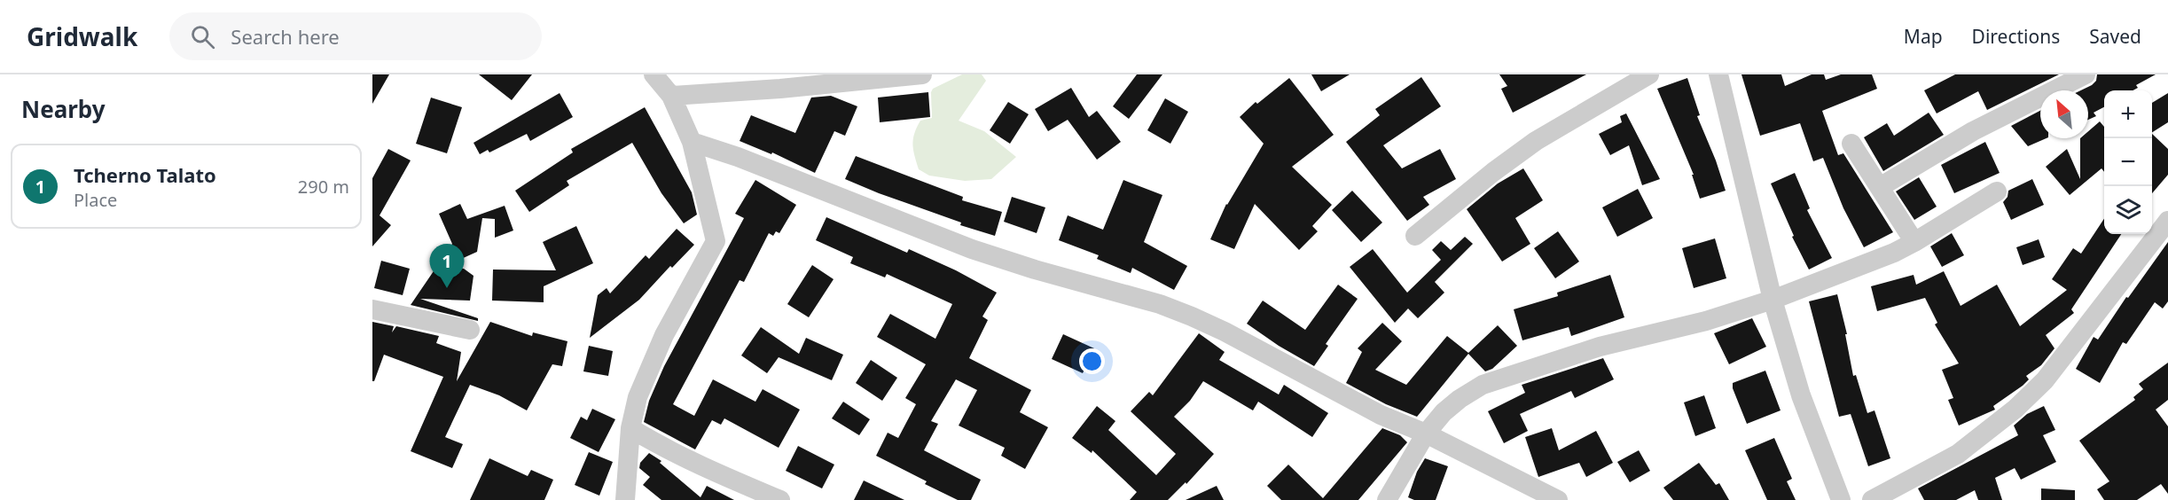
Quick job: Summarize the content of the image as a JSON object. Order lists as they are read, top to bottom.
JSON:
{
  "north": "top left",
  "page": {
    "header": "Gridwalk",
    "search": "Search here",
    "nav": ["Map", "Directions", "Saved"],
    "heading": "Nearby",
    "map_buttons": ["+", "−"],
    "list": [
      {
        "mark": "1",
        "name": "Tcherno Talato",
        "note": "Place",
        "value": "290 m"
      }
    ],
    "pins": "1"
  }
}
